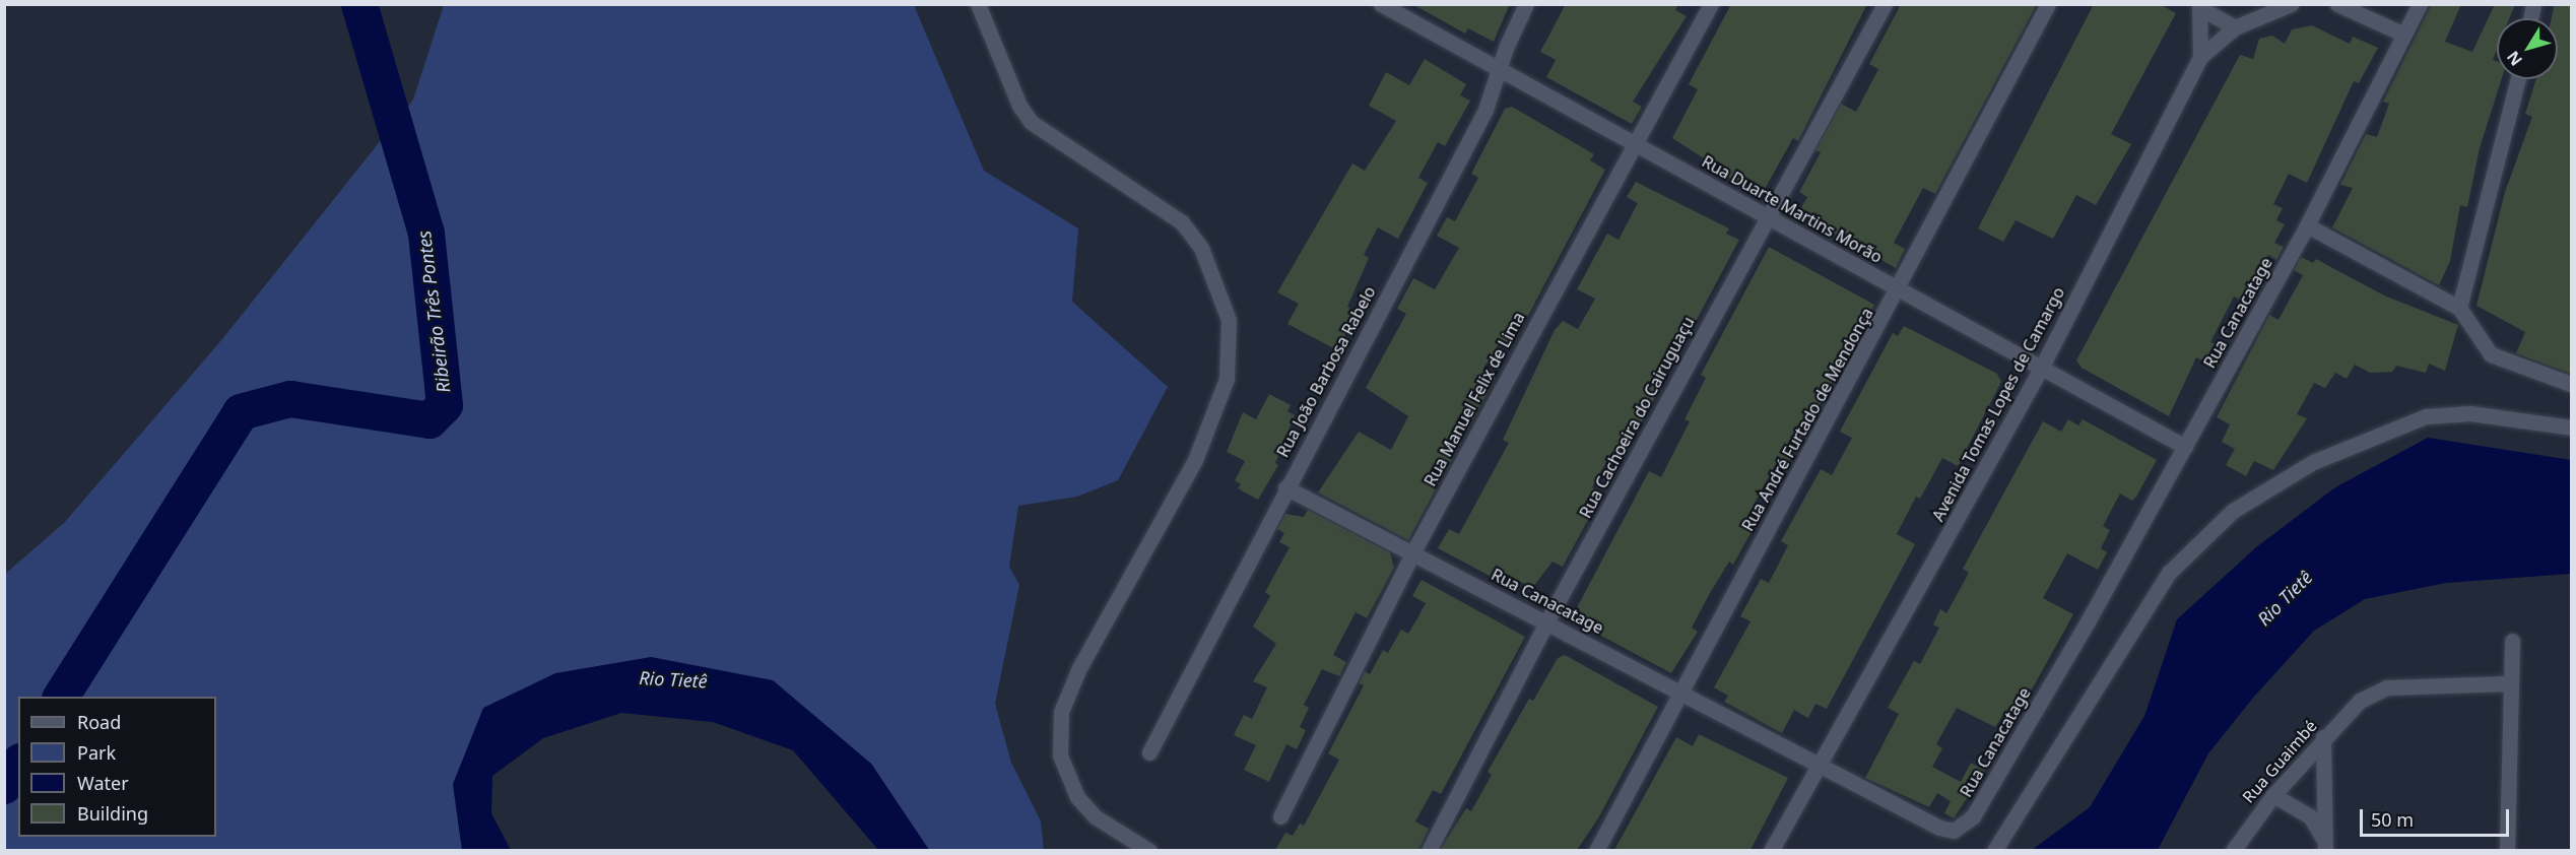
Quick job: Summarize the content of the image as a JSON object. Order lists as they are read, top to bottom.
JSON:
{
  "streets": {
    "street": [
      "Rua Duarte Martins Morão",
      "Rua Canacatage",
      "Rua João Barbosa Rabelo",
      "Rua Manuel Felix de Lima",
      "Avenida Tomas Lopes de Camargo",
      "Rua Cachoeira do Cairuguaçu",
      "Rua André Furtado de Mendonça",
      "Rua Guaimbé"
    ]
  },
  "crossings": [
    ["Rua Duarte Martins Morão", "Rua Canacatage"],
    ["Rua Duarte Martins Morão", "Rua João Barbosa Rabelo"],
    ["Rua Duarte Martins Morão", "Rua Manuel Felix de Lima"],
    ["Rua Duarte Martins Morão", "Avenida Tomas Lopes de Camargo"],
    ["Rua Duarte Martins Morão", "Rua Cachoeira do Cairuguaçu"],
    ["Rua Duarte Martins Morão", "Rua André Furtado de Mendonça"],
    ["Rua Canacatage", "Rua João Barbosa Rabelo"],
    ["Rua Canacatage", "Rua Manuel Felix de Lima"],
    ["Rua Canacatage", "Avenida Tomas Lopes de Camargo"],
    ["Rua Canacatage", "Rua Cachoeira do Cairuguaçu"],
    ["Rua Canacatage", "Rua André Furtado de Mendonça"]
  ],
  "water": ["Ribeirão Três Pontes", "Rio Tietê"],
  "legend": [
    "Road",
    "Park",
    "Water",
    "Building"
  ],
  "scale_bar": "50 m",
  "north": "bottom left"
}
